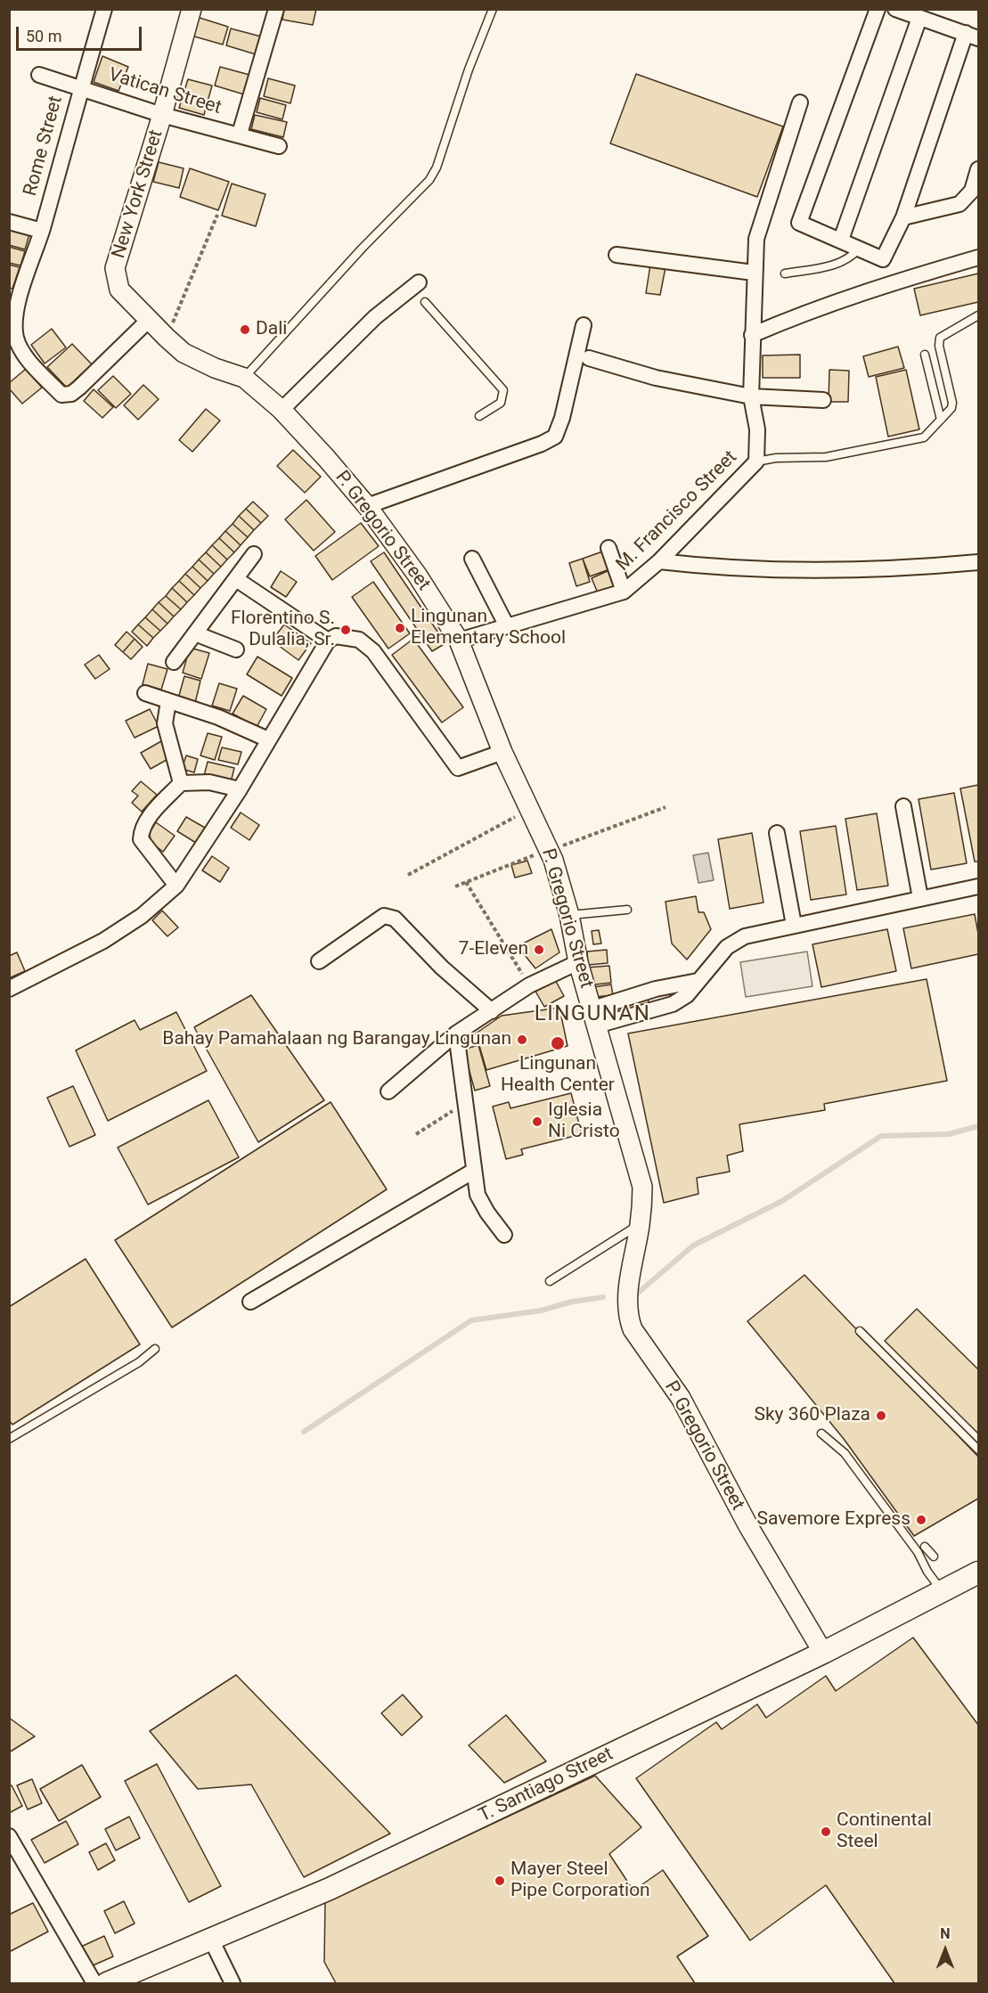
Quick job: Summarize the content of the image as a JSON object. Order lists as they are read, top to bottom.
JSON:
{
  "streets": {
    "main road": ["T. Santiago Street"],
    "street": [
      "Vatican Street",
      "Rome Street",
      "New York Street",
      "M. Francisco Street",
      "P. Gregorio Street"
    ]
  },
  "crossings": [
    ["Vatican Street", "Rome Street"],
    ["Vatican Street", "New York Street"],
    ["Rome Street", "New York Street"],
    ["New York Street", "P. Gregorio Street"],
    ["M. Francisco Street", "P. Gregorio Street"],
    ["P. Gregorio Street", "T. Santiago Street"]
  ],
  "districts": ["LINGUNAN"],
  "places": [
    "Dali",
    "Lingunan Elementary School",
    "Florentino S. Dulalia, Sr.",
    "7-Eleven",
    "Bahay Pamahalaan ng Barangay Lingunan",
    "Lingunan Health Center",
    "Iglesia Ni Cristo",
    "Sky 360 Plaza",
    "Savemore Express",
    "Continental Steel",
    "Mayer Steel Pipe Corporation"
  ],
  "scale_bar": "50 m",
  "north": "top"
}
